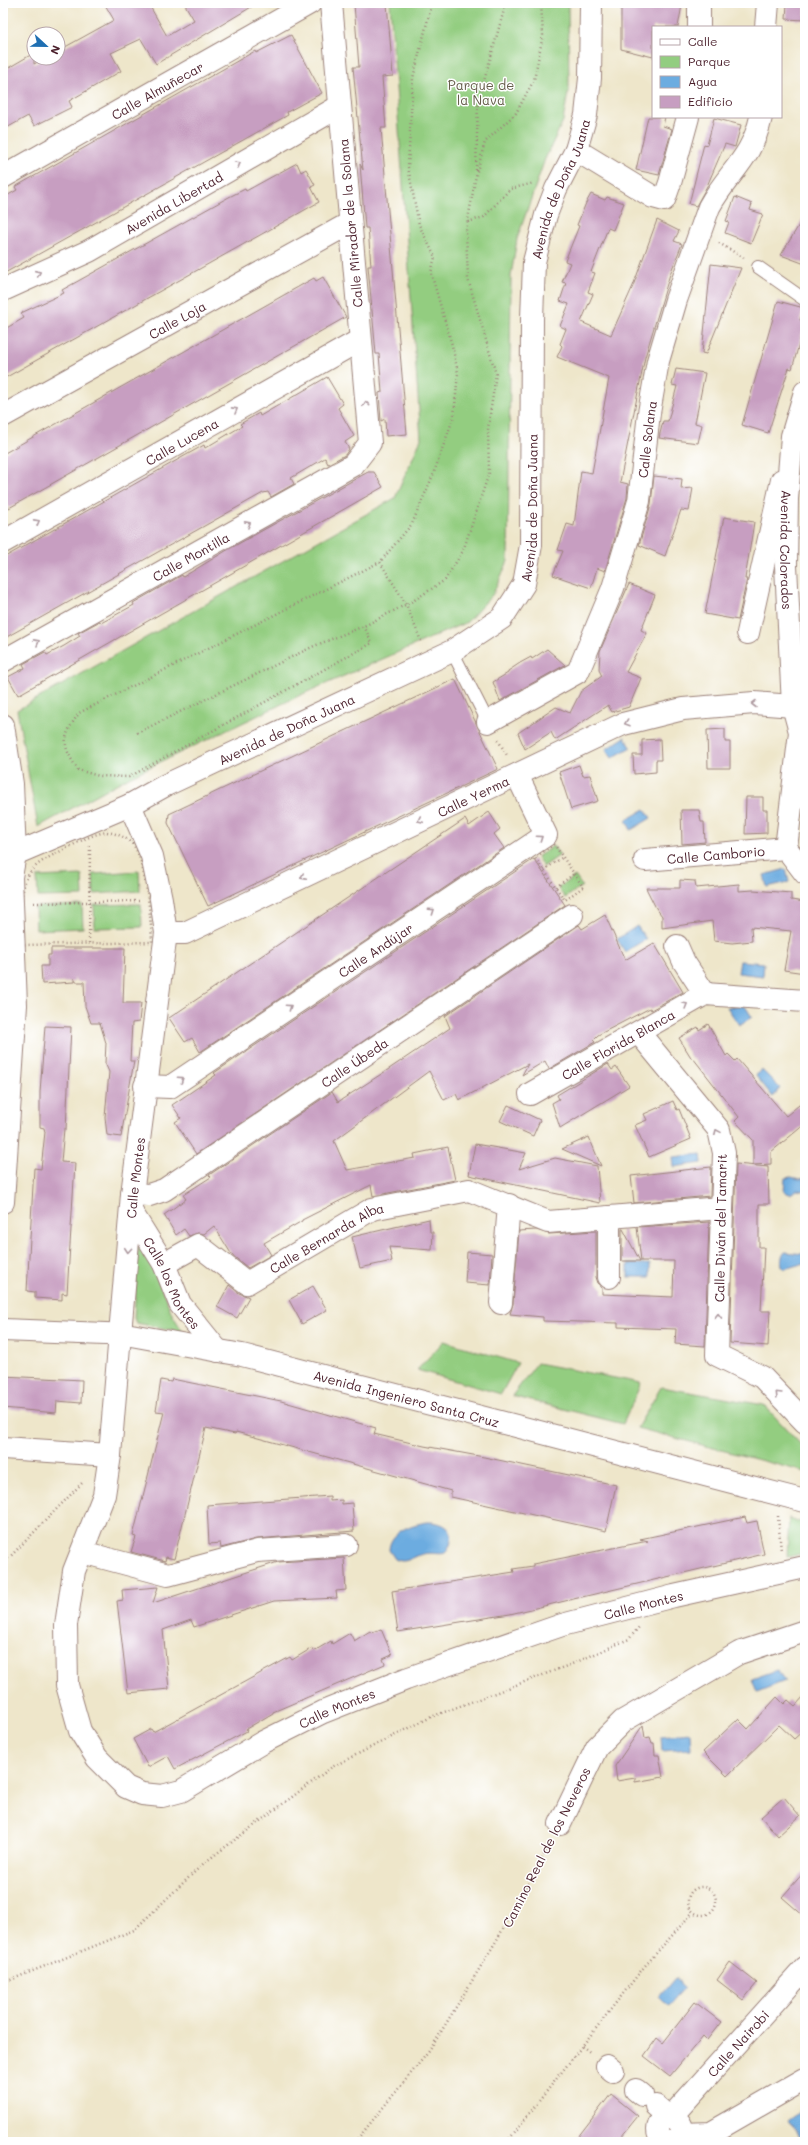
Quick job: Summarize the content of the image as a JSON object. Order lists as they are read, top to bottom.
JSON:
{
  "streets": {
    "street": [
      "Calle Almuñecar",
      "Avenida de Doña Juana",
      "Avenida Libertad",
      "Calle Mirador de la Solana",
      "Calle Loja",
      "Calle Solana",
      "Calle Lucena",
      "Avenida Colorados",
      "Calle Montilla",
      "Calle Yerma",
      "Calle Camborio",
      "Calle Andújar",
      "Calle Florida Blanca",
      "Calle Úbeda",
      "Calle Montes",
      "Calle Diván del Tamarit",
      "Calle Bernarda Alba",
      "Calle los Montes",
      "Avenida Ingeniero Santa Cruz",
      "Camino Real de los Neveros",
      "Calle Nairobi"
    ]
  },
  "crossings": [
    ["Avenida de Doña Juana", "Calle Montes"],
    ["Avenida Libertad", "Calle Mirador de la Solana"],
    ["Calle Mirador de la Solana", "Calle Loja"],
    ["Calle Mirador de la Solana", "Calle Lucena"],
    ["Calle Mirador de la Solana", "Calle Montilla"],
    ["Avenida Colorados", "Calle Yerma"],
    ["Avenida Colorados", "Calle Camborio"],
    ["Calle Yerma", "Calle Andújar"],
    ["Calle Yerma", "Calle Montes"],
    ["Calle Andújar", "Calle Montes"],
    ["Calle Florida Blanca", "Calle Diván del Tamarit"],
    ["Calle Úbeda", "Calle Montes"],
    ["Calle Úbeda", "Calle los Montes"],
    ["Calle Montes", "Calle los Montes"],
    ["Calle Montes", "Avenida Ingeniero Santa Cruz"],
    ["Calle Diván del Tamarit", "Calle Bernarda Alba"],
    ["Calle Bernarda Alba", "Calle los Montes"],
    ["Calle los Montes", "Avenida Ingeniero Santa Cruz"]
  ],
  "one_way": [
    "Avenida Libertad",
    "Calle Lucena",
    "Calle Montilla",
    "Calle Yerma",
    "Calle Andújar",
    "Calle Florida Blanca",
    "Calle Diván del Tamarit"
  ],
  "parks": ["Parque de la Nava"],
  "legend": [
    "Calle",
    "Parque",
    "Agua",
    "Edificio"
  ],
  "north": "right"
}
